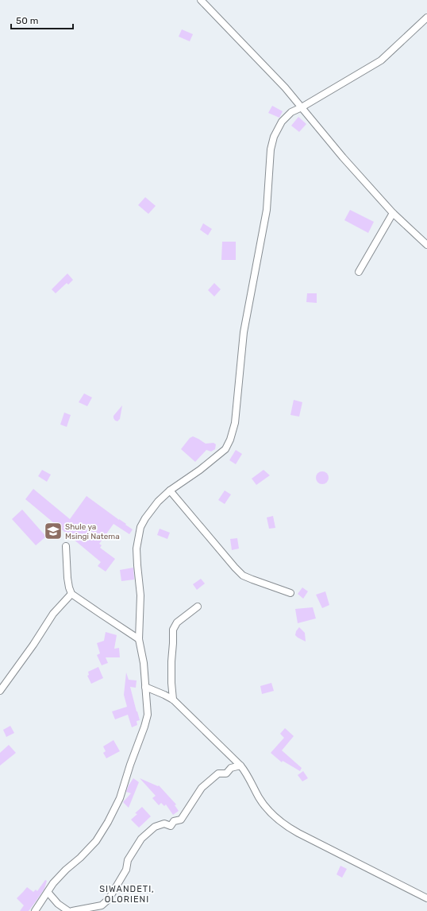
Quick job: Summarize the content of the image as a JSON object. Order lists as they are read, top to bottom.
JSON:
{
  "districts": ["SIWANDETI, OLORIENI"],
  "places": {
    "school or university": ["Shule ya Msingi Natema"]
  },
  "scale_bar": "50 m"
}
